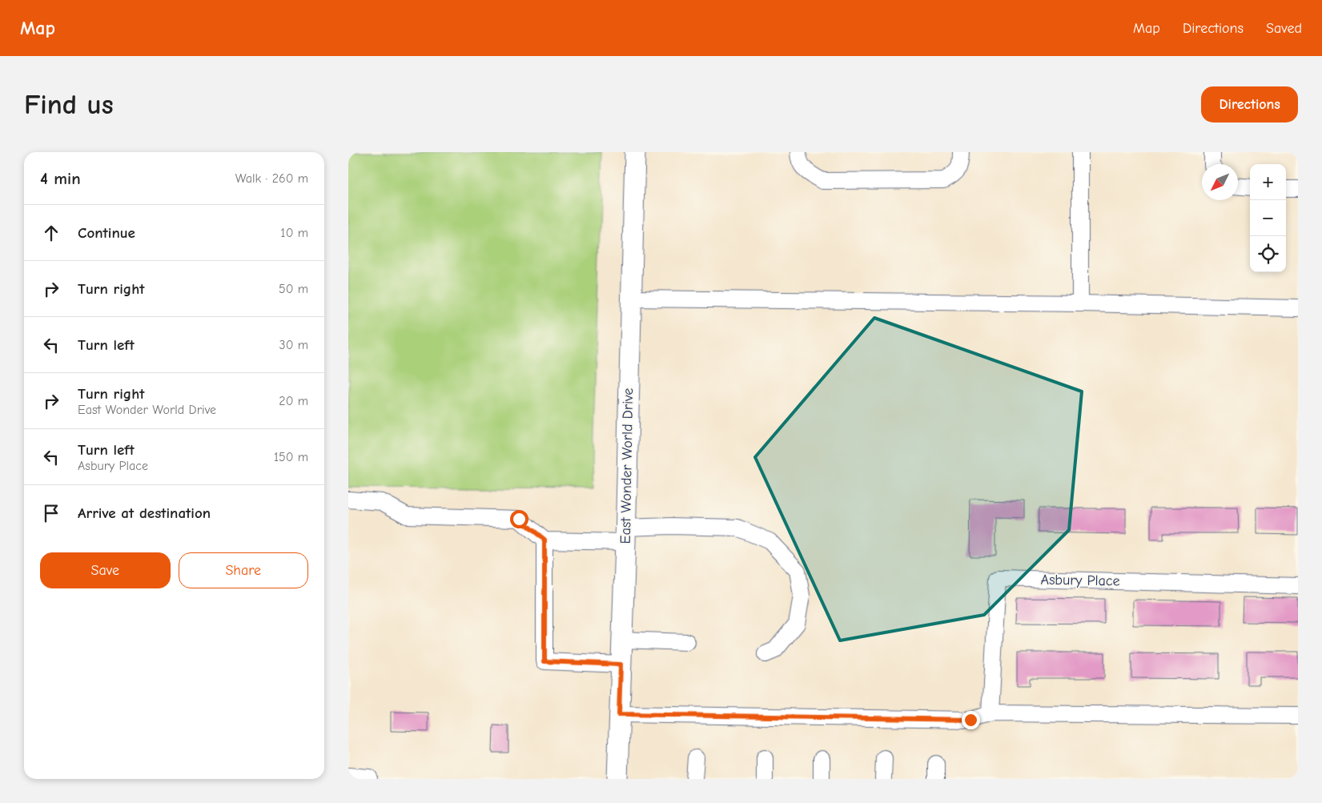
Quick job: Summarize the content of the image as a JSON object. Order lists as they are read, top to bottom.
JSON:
{
  "streets": {
    "main road": ["East Wonder World Drive"],
    "street": ["Asbury Place"]
  },
  "north": "bottom left",
  "page": {
    "header": "Map",
    "nav": ["Map", "Directions", "Saved"],
    "buttons": [
      "Directions",
      ["Save", "Share"]
    ],
    "title": "Find us",
    "heading": ["4 min", "Walk · 260 m"],
    "map_buttons": ["+", "−"],
    "list": [
      ["Continue", "10 m"],
      ["Turn right", "50 m"],
      ["Turn left", "30 m"],
      ["Turn right", "East Wonder World Drive", "20 m"],
      ["Turn left", "Asbury Place", "150 m"],
      "Arrive at destination"
    ]
  }
}
